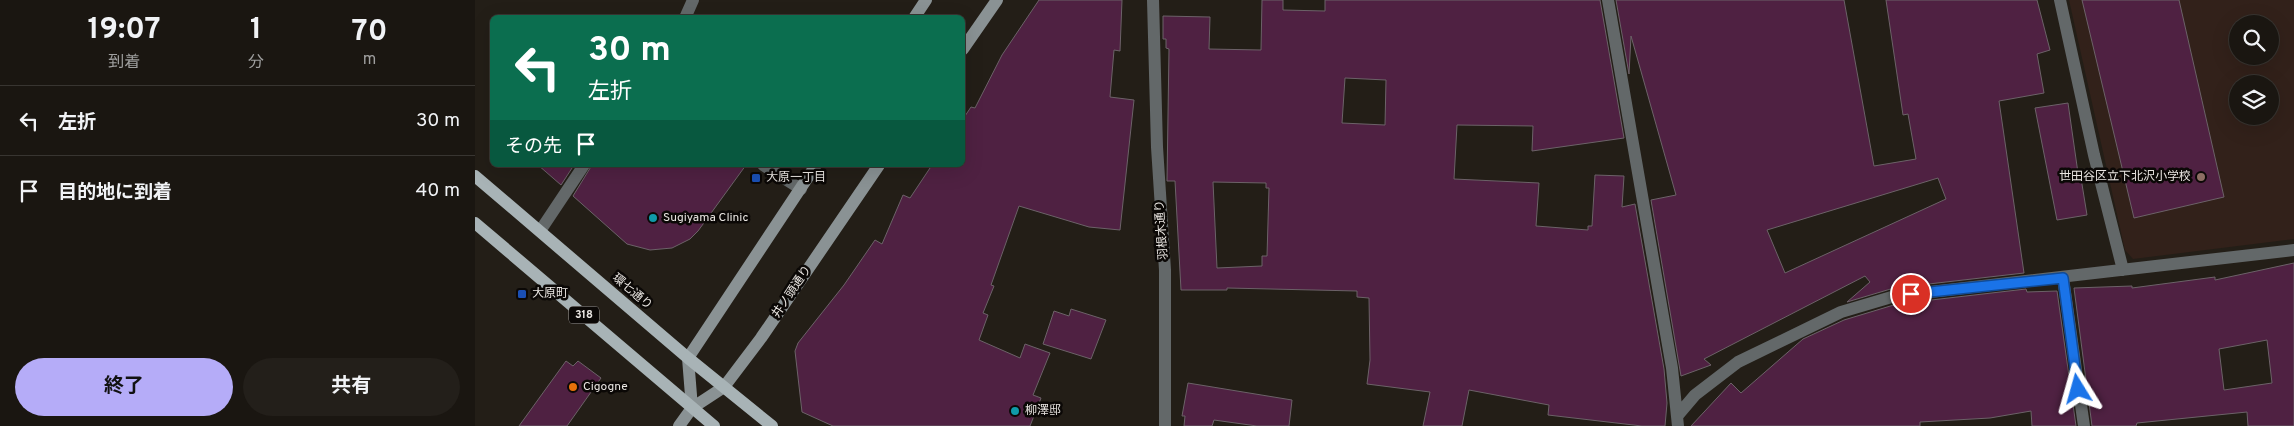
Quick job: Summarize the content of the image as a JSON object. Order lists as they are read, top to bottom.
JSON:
{
  "streets": {
    "main road": ["環七通り", "井ノ頭通り", "318"],
    "street": ["羽根木通り"]
  },
  "crossings": [
    ["環七通り", "井ノ頭通り"],
    ["井ノ頭通り", "318"]
  ],
  "places": {
    "other": [
      "世田谷区立下北沢小学校",
      "Sugiyama Clinic",
      "Cigogne",
      "柳澤邸"
    ],
    "transit": ["大原一丁目", "大原町"]
  },
  "page": {
    "eta": [
      "19:07",
      "到着",
      "1",
      "分",
      "70",
      "m"
    ],
    "turn": ["30 m", "左折"],
    "list": [
      {
        "name": "左折",
        "value": "30 m"
      },
      {
        "name": "目的地に到着",
        "value": "40 m"
      }
    ],
    "then": "その先",
    "buttons": ["終了", "共有"]
  }
}
